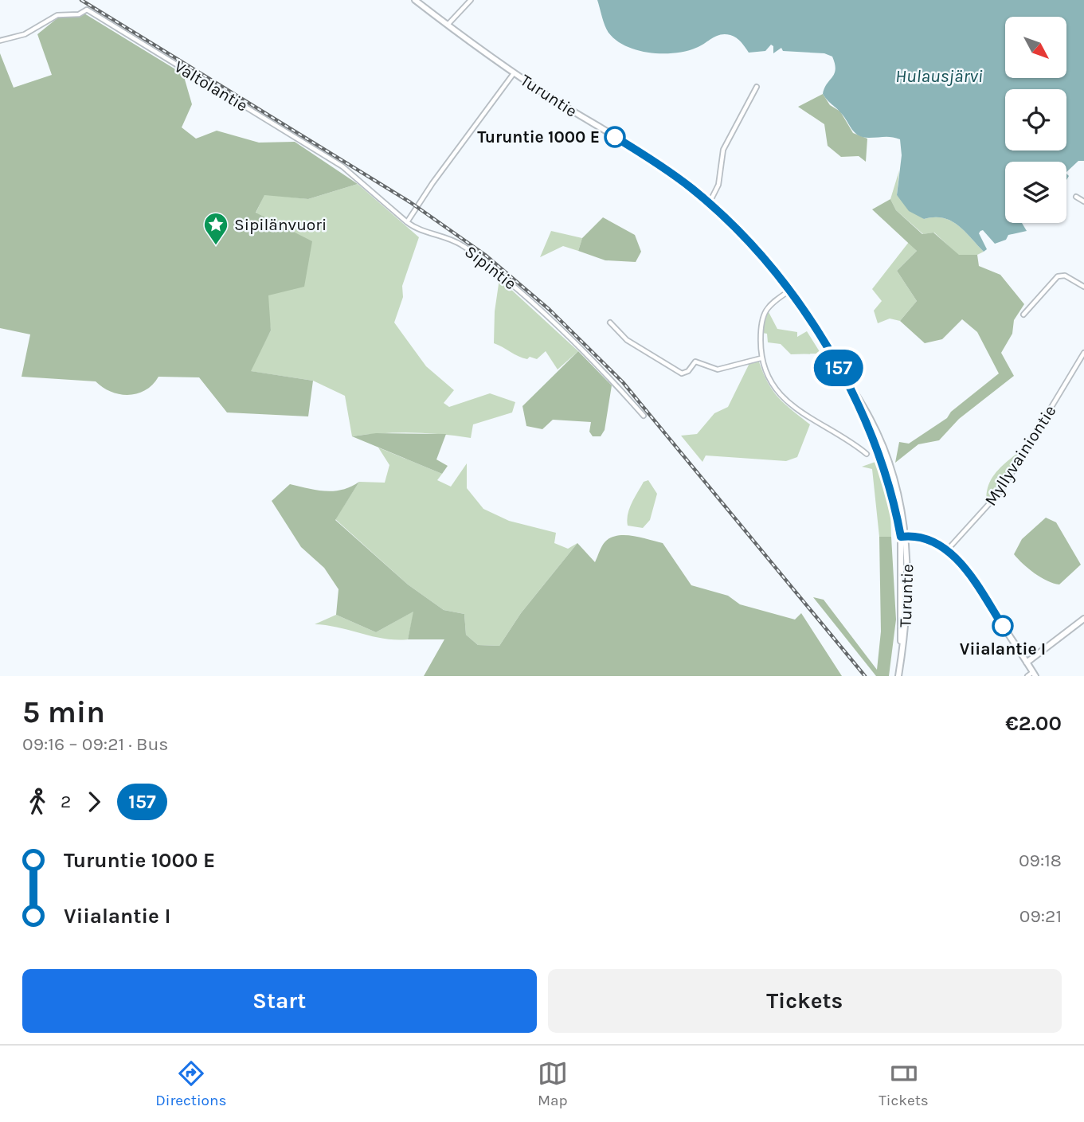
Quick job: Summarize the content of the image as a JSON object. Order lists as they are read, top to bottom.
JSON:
{
  "streets": {
    "main road": ["Turuntie"],
    "street": ["Valtolantie", "Sipintie", "Myllyvainiontie"]
  },
  "crossings": [
    ["Valtolantie", "Sipintie"]
  ],
  "water": ["Hulausjärvi"],
  "places": {
    "other": ["Turuntie 1000 E", "Viialantie I"],
    "place": ["Sipilänvuori"]
  },
  "lines": ["bus line 157"],
  "north": "bottom right",
  "page": {
    "on_map": "157",
    "heading": ["5 min", "09:16 – 09:21 · Bus", "€2.00"],
    "legs": ["2", "157"],
    "list": [
      {
        "name": "Turuntie 1000 E",
        "value": "09:18"
      },
      {
        "name": "Viialantie I",
        "value": "09:21"
      }
    ],
    "buttons": ["Start", "Tickets"],
    "tabs": ["Directions", "Map", "Tickets"]
  }
}
